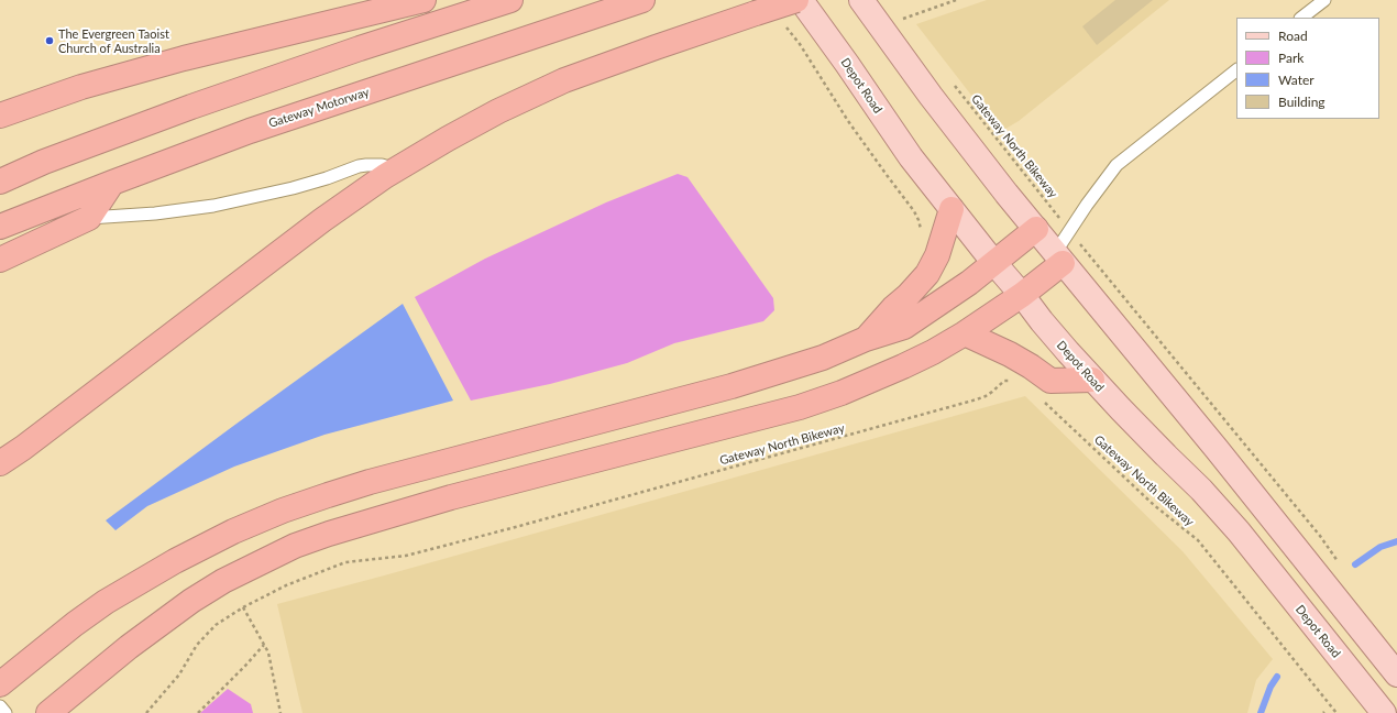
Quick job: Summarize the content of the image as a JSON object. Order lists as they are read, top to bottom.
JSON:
{
  "streets": {
    "highway": ["Gateway Motorway"],
    "main road": ["Depot Road"],
    "path": ["Gateway North Bikeway"]
  },
  "places": ["The Evergreen Taoist Church of Australia"],
  "legend": [
    "Road",
    "Park",
    "Water",
    "Building"
  ]
}
